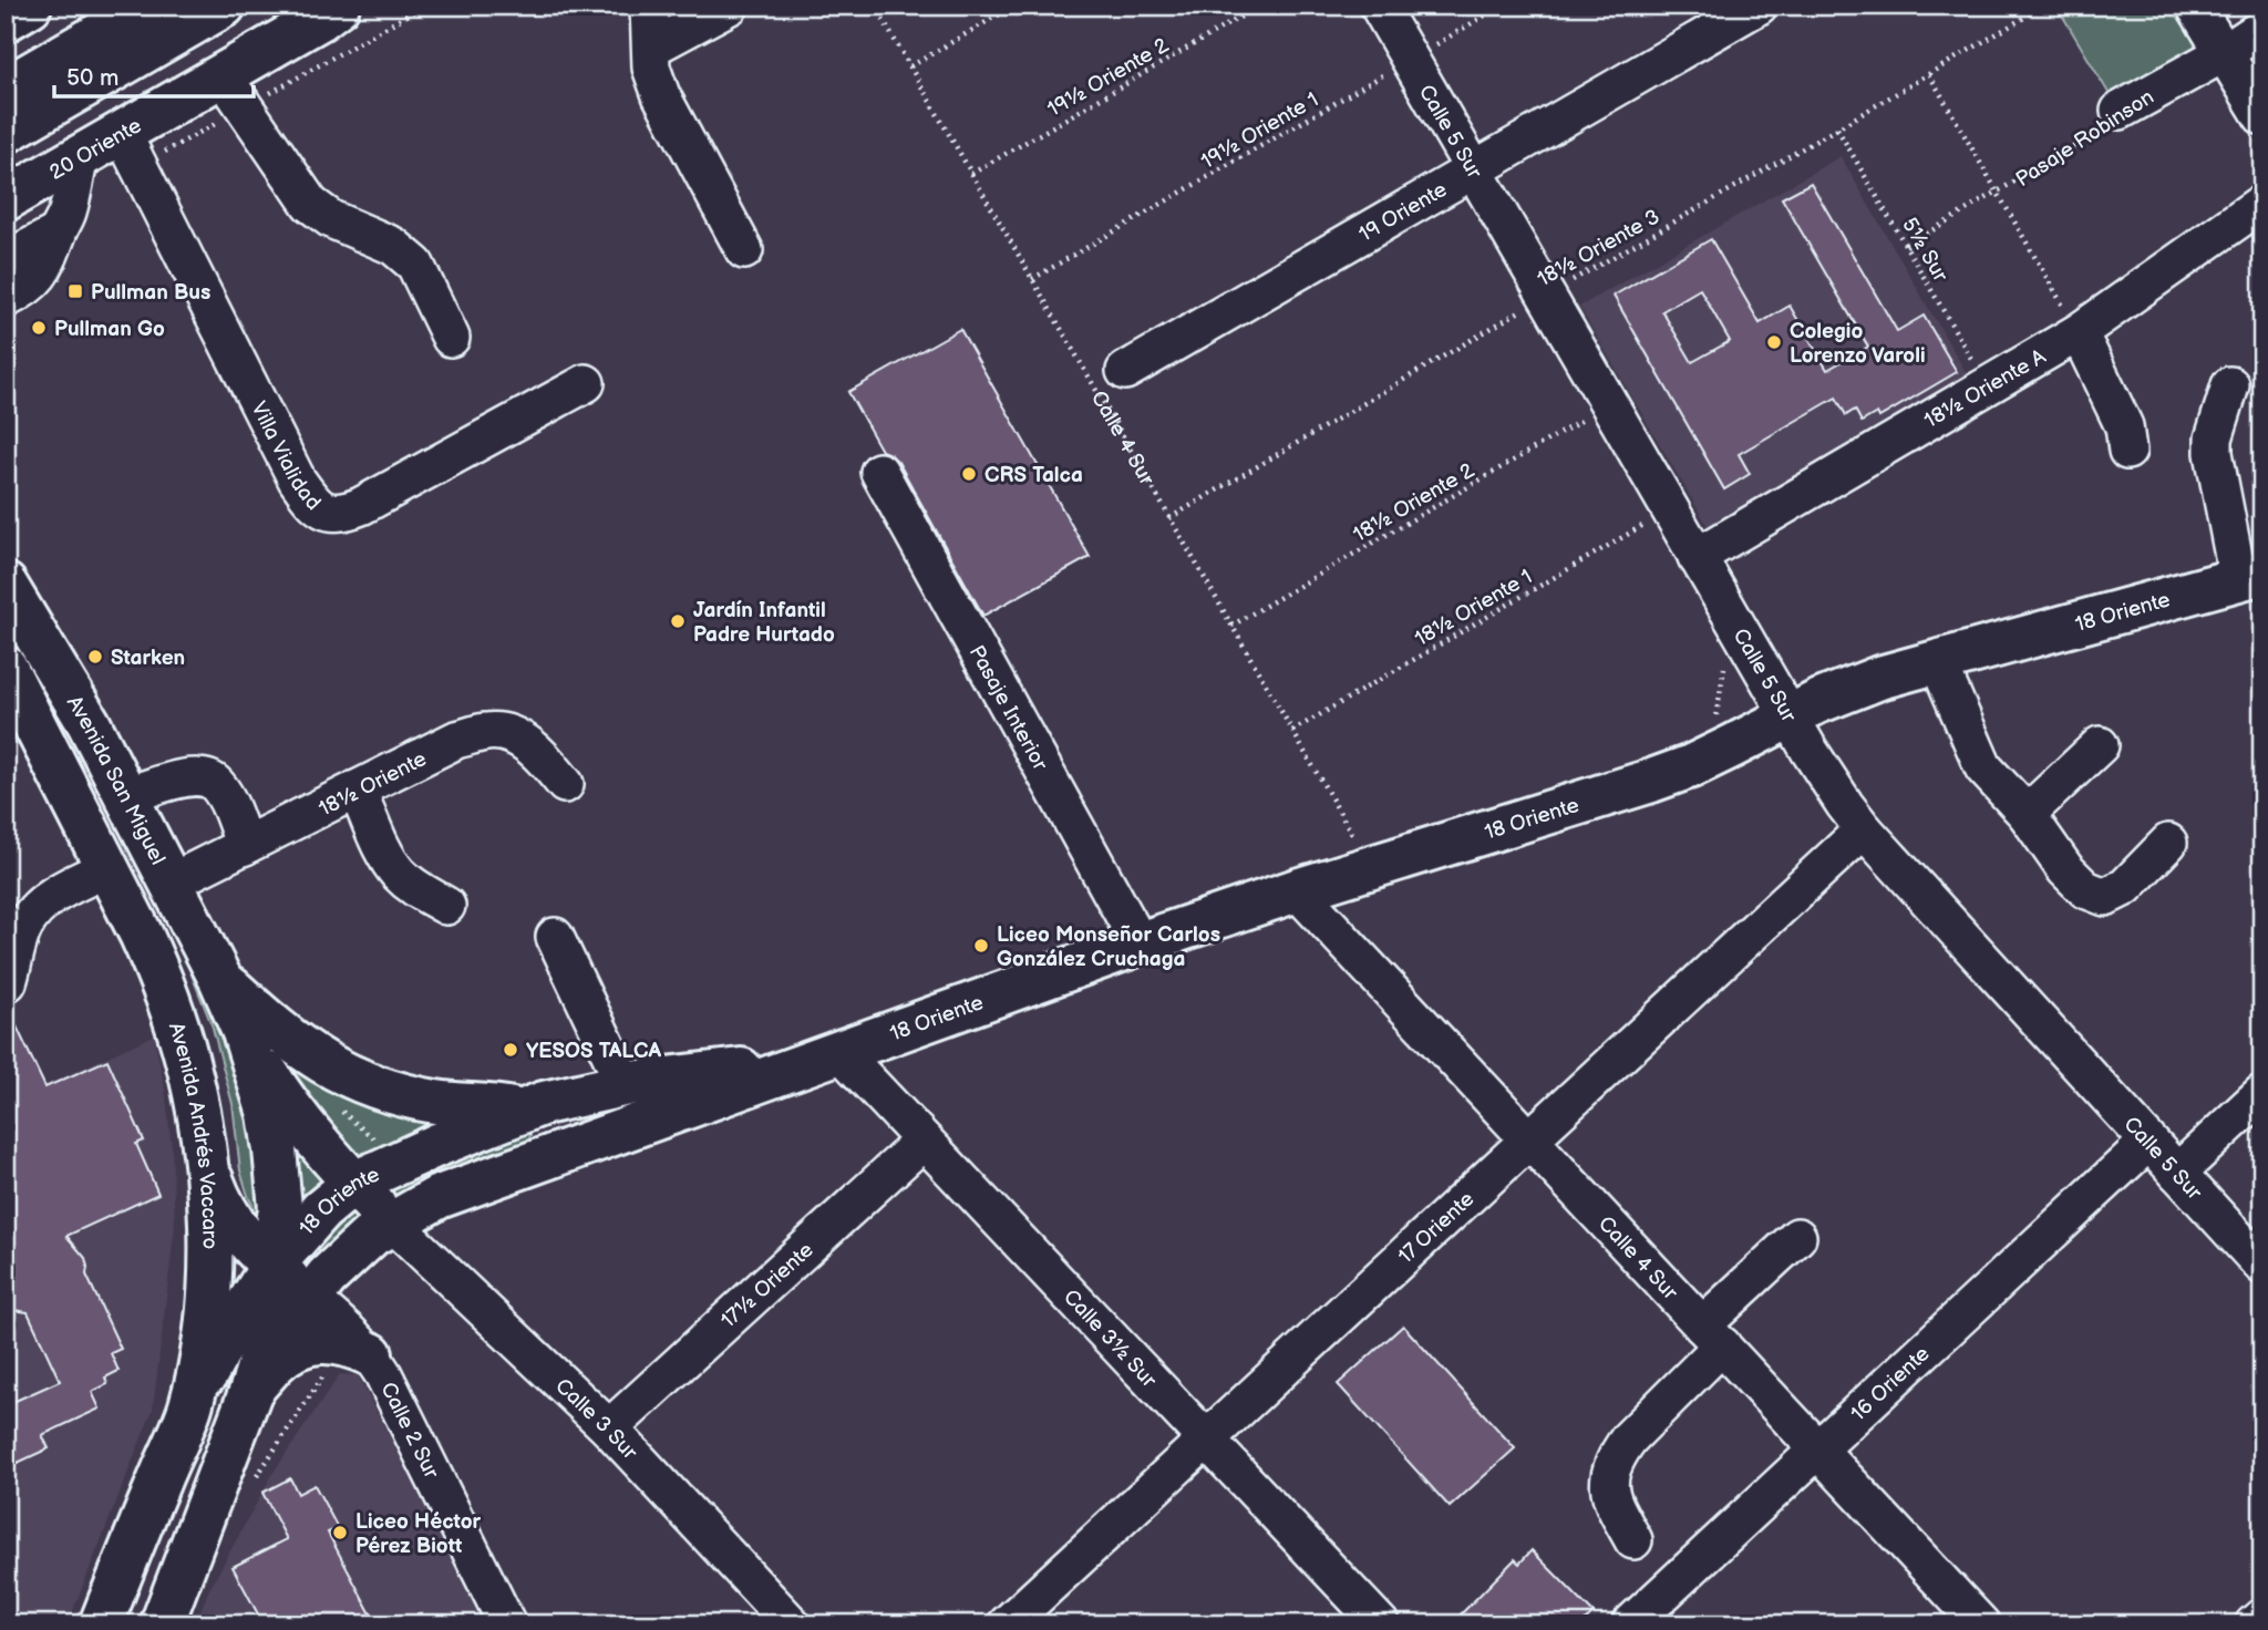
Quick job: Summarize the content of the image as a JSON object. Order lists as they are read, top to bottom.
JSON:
{
  "streets": {
    "main road": [
      "20 Oriente",
      "18 Oriente",
      "Avenida San Miguel",
      "Avenida Andrés Vaccaro"
    ],
    "street": [
      "Calle 5 Sur",
      "Pasaje Robinson",
      "19 Oriente",
      "18½ Oriente A",
      "Calle 4 Sur",
      "Villa Vialidad",
      "Pasaje Interior",
      "18½ Oriente",
      "17 Oriente",
      "17½ Oriente",
      "Calle 3½ Sur",
      "16 Oriente",
      "Calle 3 Sur",
      "Calle 2 Sur"
    ],
    "path": [
      "19½ Oriente 2",
      "19½ Oriente 1",
      "18½ Oriente 3",
      "5½ Sur",
      "18½ Oriente 2",
      "18½ Oriente 1"
    ]
  },
  "crossings": [
    ["19½ Oriente 2", "Calle 4 Sur"],
    ["19½ Oriente 1", "Calle 5 Sur"],
    ["19½ Oriente 1", "Calle 4 Sur"],
    ["Calle 5 Sur", "19 Oriente"],
    ["Calle 5 Sur", "18½ Oriente 3"],
    ["Calle 5 Sur", "18½ Oriente A"],
    ["Calle 5 Sur", "18½ Oriente 2"],
    ["Calle 5 Sur", "18½ Oriente 1"],
    ["Calle 5 Sur", "18 Oriente"],
    ["Calle 5 Sur", "17 Oriente"],
    ["Calle 5 Sur", "16 Oriente"],
    ["Pasaje Robinson", "5½ Sur"],
    ["20 Oriente", "Villa Vialidad"],
    ["18½ Oriente 3", "5½ Sur"],
    ["18½ Oriente 3", "Calle 4 Sur"],
    ["5½ Sur", "18½ Oriente A"],
    ["Calle 4 Sur", "18½ Oriente 2"],
    ["Calle 4 Sur", "18½ Oriente 1"],
    ["Calle 4 Sur", "18 Oriente"],
    ["Calle 4 Sur", "17 Oriente"],
    ["Calle 4 Sur", "16 Oriente"],
    ["18 Oriente", "Pasaje Interior"],
    ["18 Oriente", "Avenida Andrés Vaccaro"],
    ["18 Oriente", "Calle 3½ Sur"],
    ["18 Oriente", "Calle 3 Sur"],
    ["18 Oriente", "Calle 2 Sur"],
    ["Avenida San Miguel", "18½ Oriente"],
    ["17 Oriente", "Calle 3½ Sur"],
    ["17½ Oriente", "Calle 3½ Sur"],
    ["17½ Oriente", "Calle 3 Sur"]
  ],
  "places": {
    "transit": ["Pullman Bus"],
    "other": [
      "Pullman Go",
      "Colegio Lorenzo Varoli",
      "CRS Talca",
      "Jardín Infantil Padre Hurtado",
      "Starken",
      "Liceo Monseñor Carlos González Cruchaga",
      "YESOS TALCA",
      "Liceo Héctor Pérez Biott"
    ]
  },
  "scale_bar": "50 m"
}
